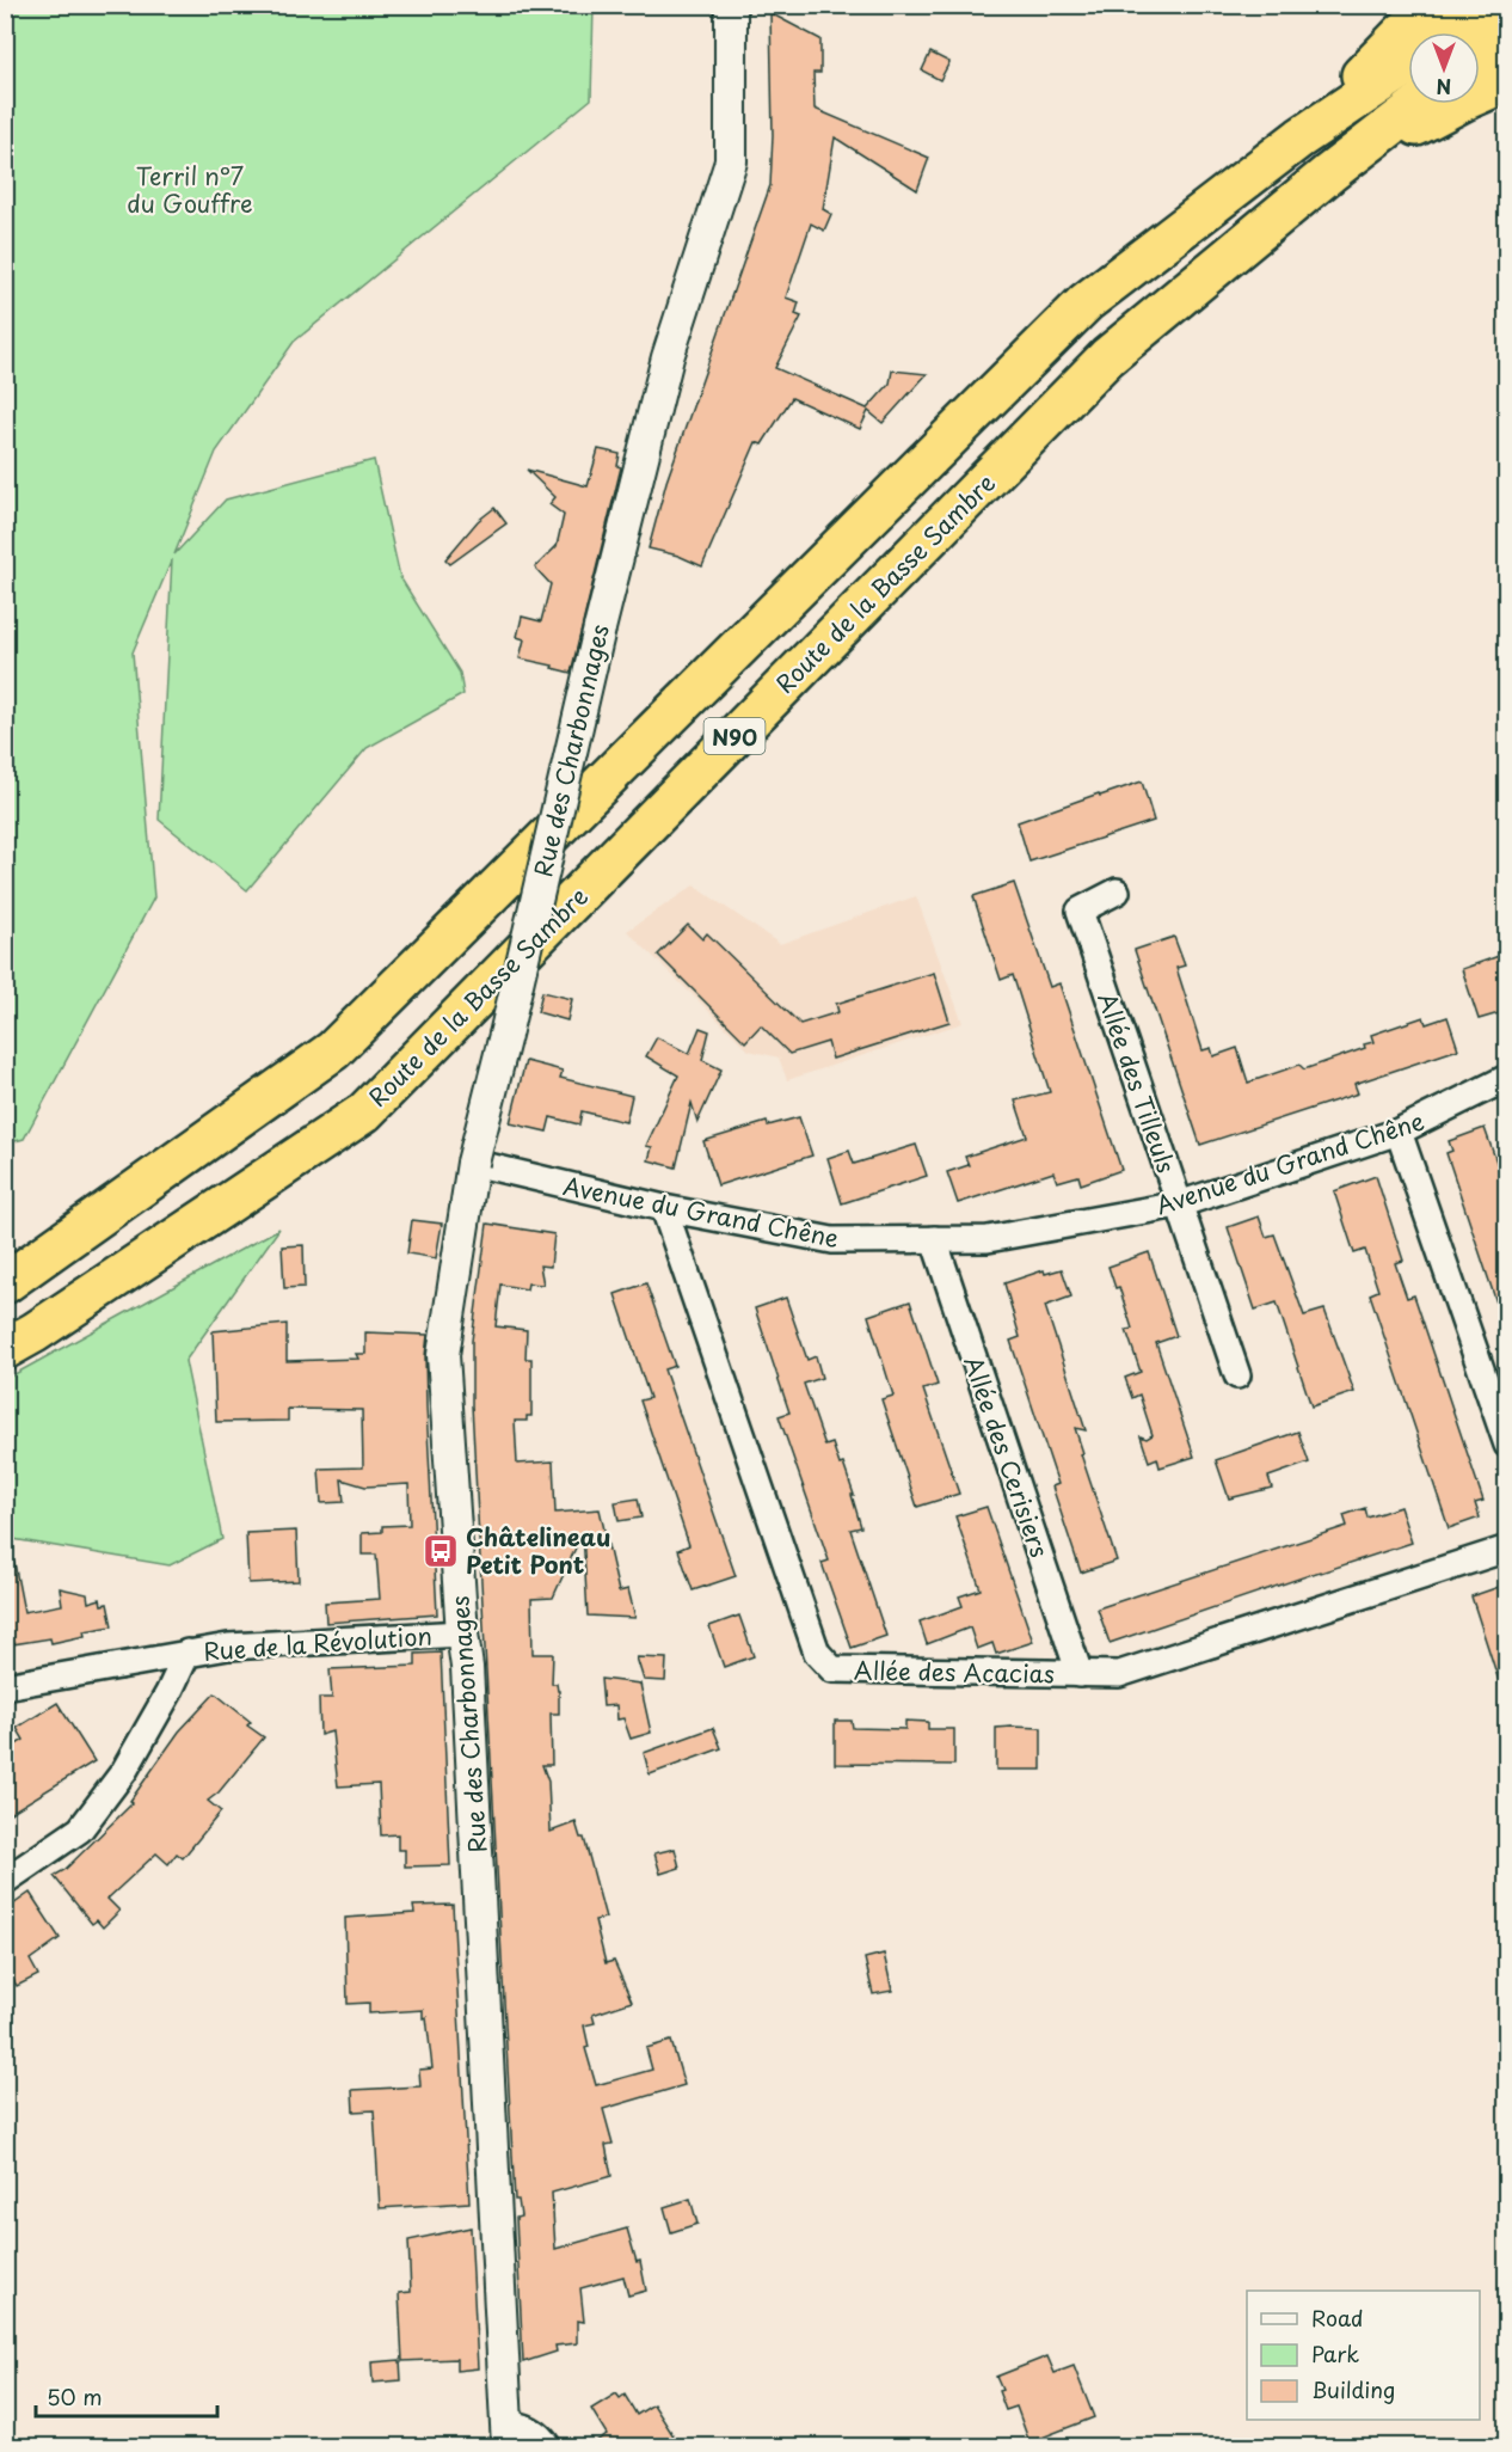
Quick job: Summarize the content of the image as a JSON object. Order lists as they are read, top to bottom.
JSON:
{
  "streets": {
    "highway": ["Route de la Basse Sambre", "N90"],
    "street": [
      "Rue des Charbonnages",
      "Allée des Tilleuls",
      "Avenue du Grand Chêne",
      "Allée des Cerisiers",
      "Rue de la Révolution",
      "Allée des Acacias"
    ]
  },
  "crossings": [
    ["Rue des Charbonnages", "Avenue du Grand Chêne"],
    ["Rue des Charbonnages", "Rue de la Révolution"],
    ["Allée des Tilleuls", "Avenue du Grand Chêne"],
    ["Avenue du Grand Chêne", "Allée des Cerisiers"],
    ["Avenue du Grand Chêne", "Allée des Acacias"],
    ["Allée des Cerisiers", "Allée des Acacias"]
  ],
  "parks": ["Terril n°7 du Gouffre"],
  "places": {
    "bus stop": ["Châtelineau Petit Pont"]
  },
  "legend": ["Road", "Park", "Building"],
  "scale_bar": "50 m",
  "north": "bottom"
}
